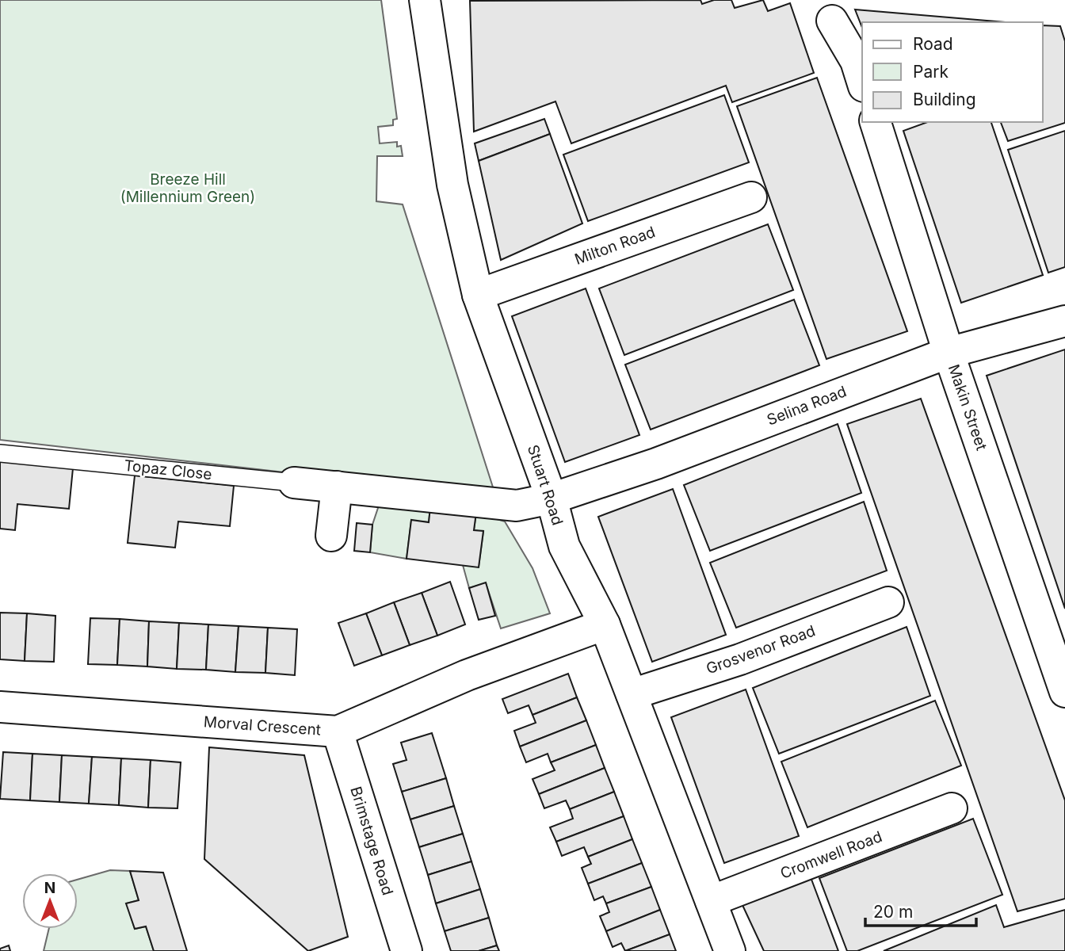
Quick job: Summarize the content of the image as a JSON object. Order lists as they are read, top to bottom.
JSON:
{
  "streets": {
    "street": [
      "Milton Road",
      "Selina Road",
      "Makin Street",
      "Topaz Close",
      "Stuart Road",
      "Grosvenor Road",
      "Morval Crescent",
      "Brimstage Road",
      "Cromwell Road"
    ]
  },
  "crossings": [
    ["Milton Road", "Stuart Road"],
    ["Selina Road", "Makin Street"],
    ["Selina Road", "Topaz Close"],
    ["Selina Road", "Stuart Road"],
    ["Topaz Close", "Stuart Road"],
    ["Stuart Road", "Grosvenor Road"],
    ["Stuart Road", "Morval Crescent"],
    ["Stuart Road", "Cromwell Road"],
    ["Morval Crescent", "Brimstage Road"]
  ],
  "parks": ["Breeze Hill (Millennium Green)"],
  "legend": ["Road", "Park", "Building"],
  "scale_bar": "20 m",
  "north": "top"
}
